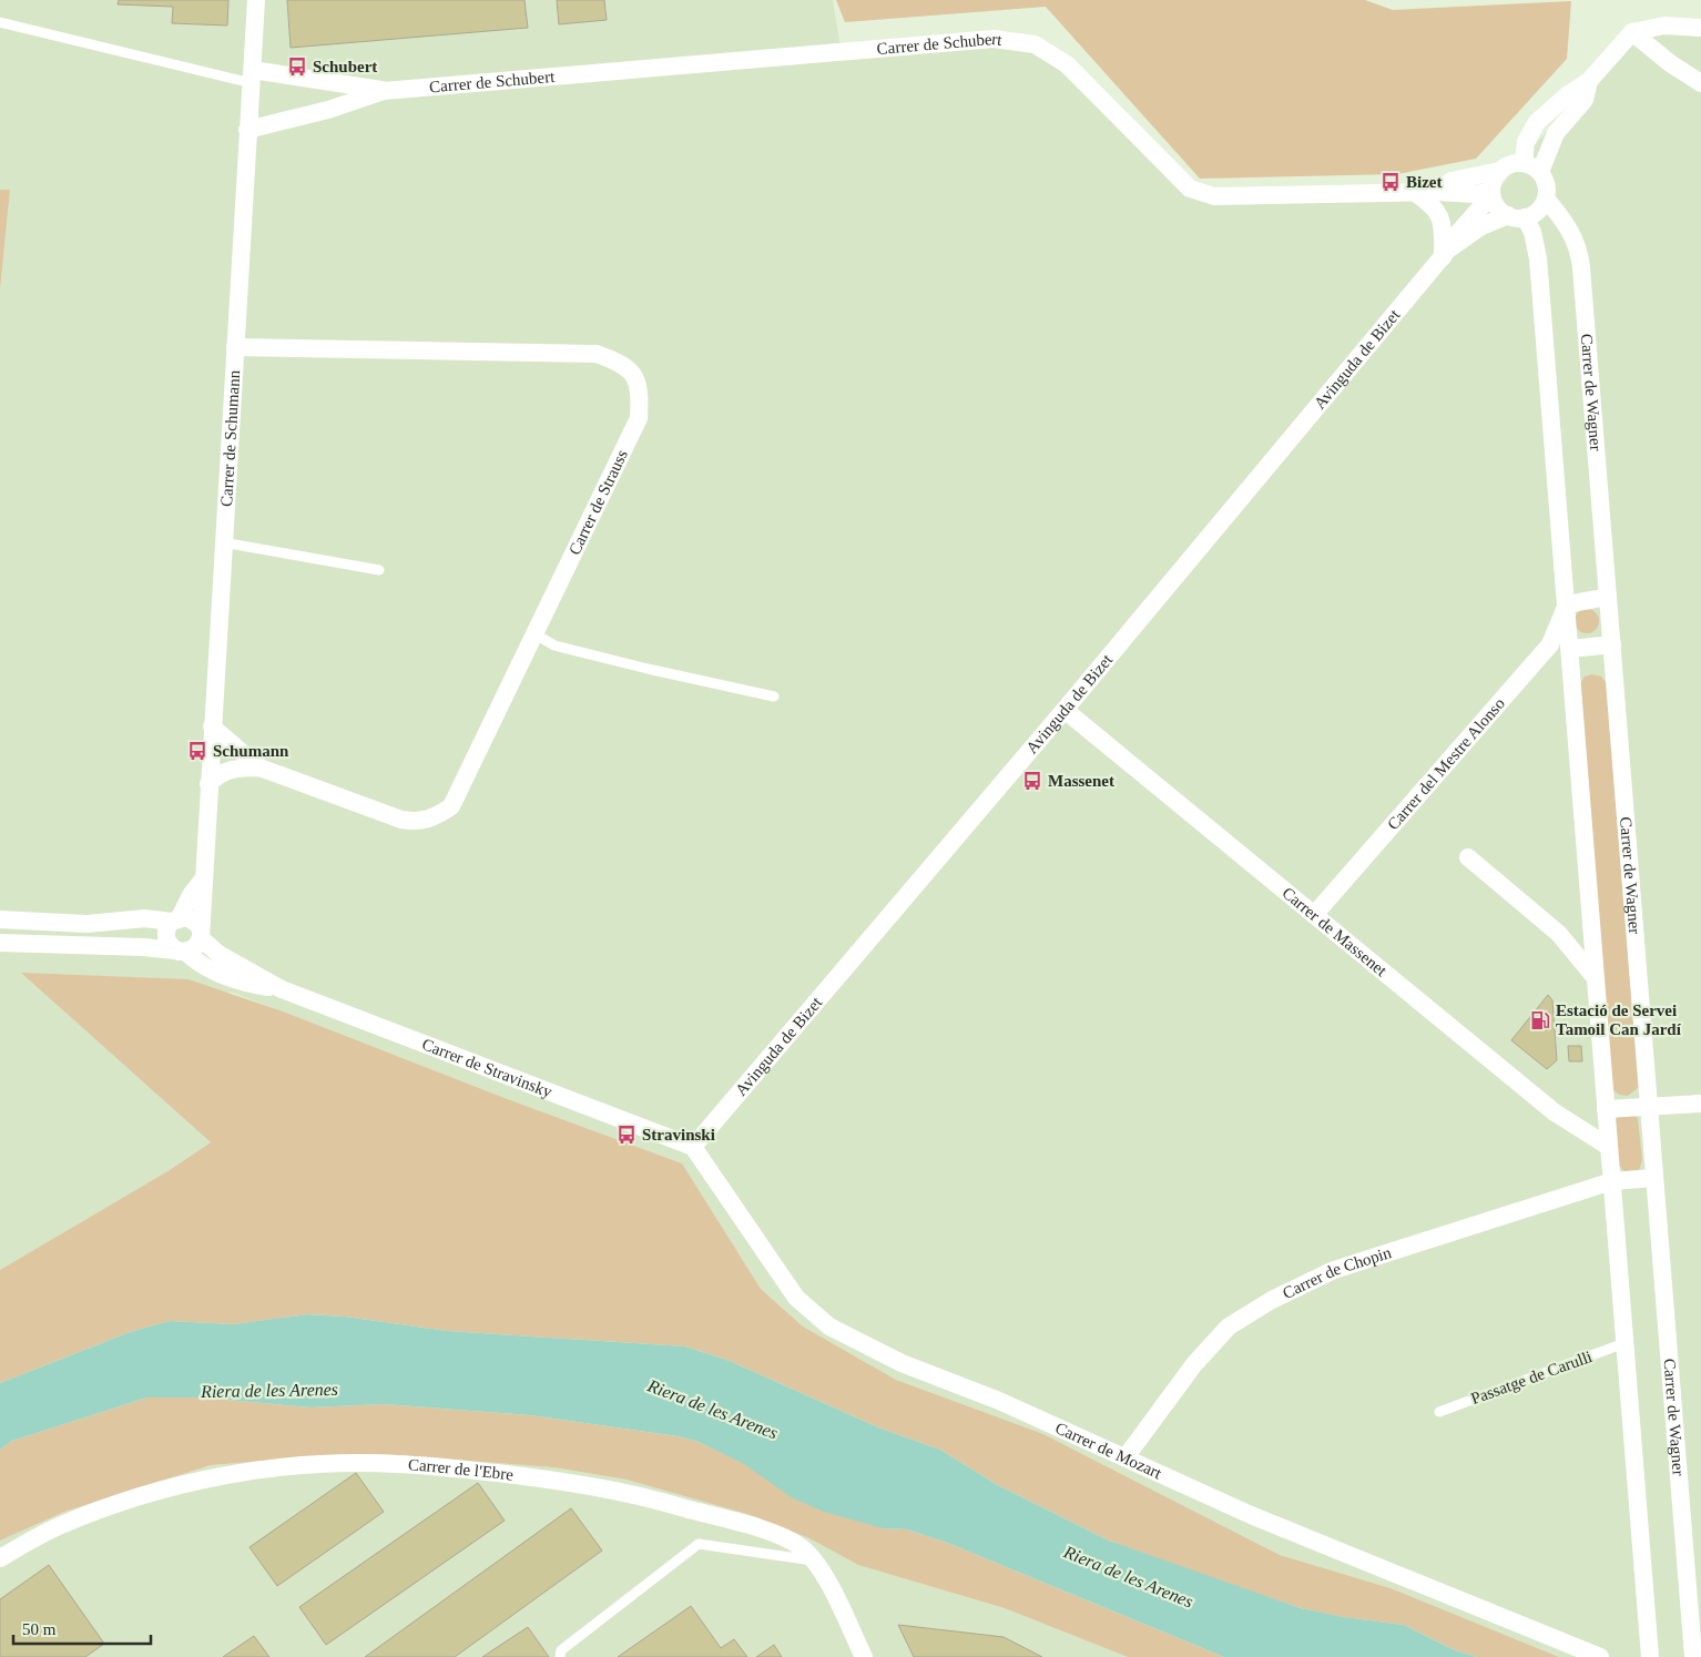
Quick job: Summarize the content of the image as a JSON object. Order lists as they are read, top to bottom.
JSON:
{
  "streets": {
    "street": [
      "Carrer de Schubert",
      "Avinguda de Bizet",
      "Carrer de Wagner",
      "Carrer de Schumann",
      "Carrer de Strauss",
      "Carrer del Mestre Alonso",
      "Carrer de Massenet",
      "Carrer de Stravinsky",
      "Carrer de Chopin",
      "Carrer de Mozart",
      "Carrer de l'Ebre"
    ],
    "lane": ["Passatge de Carulli"]
  },
  "crossings": [
    ["Carrer de Schubert", "Avinguda de Bizet"],
    ["Carrer de Schubert", "Carrer de Wagner"],
    ["Carrer de Schubert", "Carrer de Schumann"],
    ["Avinguda de Bizet", "Carrer de Wagner"],
    ["Avinguda de Bizet", "Carrer de Massenet"],
    ["Avinguda de Bizet", "Carrer de Stravinsky"],
    ["Avinguda de Bizet", "Carrer de Mozart"],
    ["Carrer de Schumann", "Carrer de Strauss"],
    ["Carrer de Schumann", "Carrer de Stravinsky"],
    ["Carrer del Mestre Alonso", "Carrer de Massenet"],
    ["Carrer de Stravinsky", "Carrer de Mozart"],
    ["Carrer de Chopin", "Carrer de Mozart"]
  ],
  "water": ["Riera de les Arenes"],
  "places": {
    "bus stop": [
      "Schubert",
      "Bizet",
      "Schumann",
      "Massenet",
      "Stravinski"
    ],
    "fuel station": ["Estació de Servei Tamoil Can Jardí"]
  },
  "scale_bar": "50 m"
}
